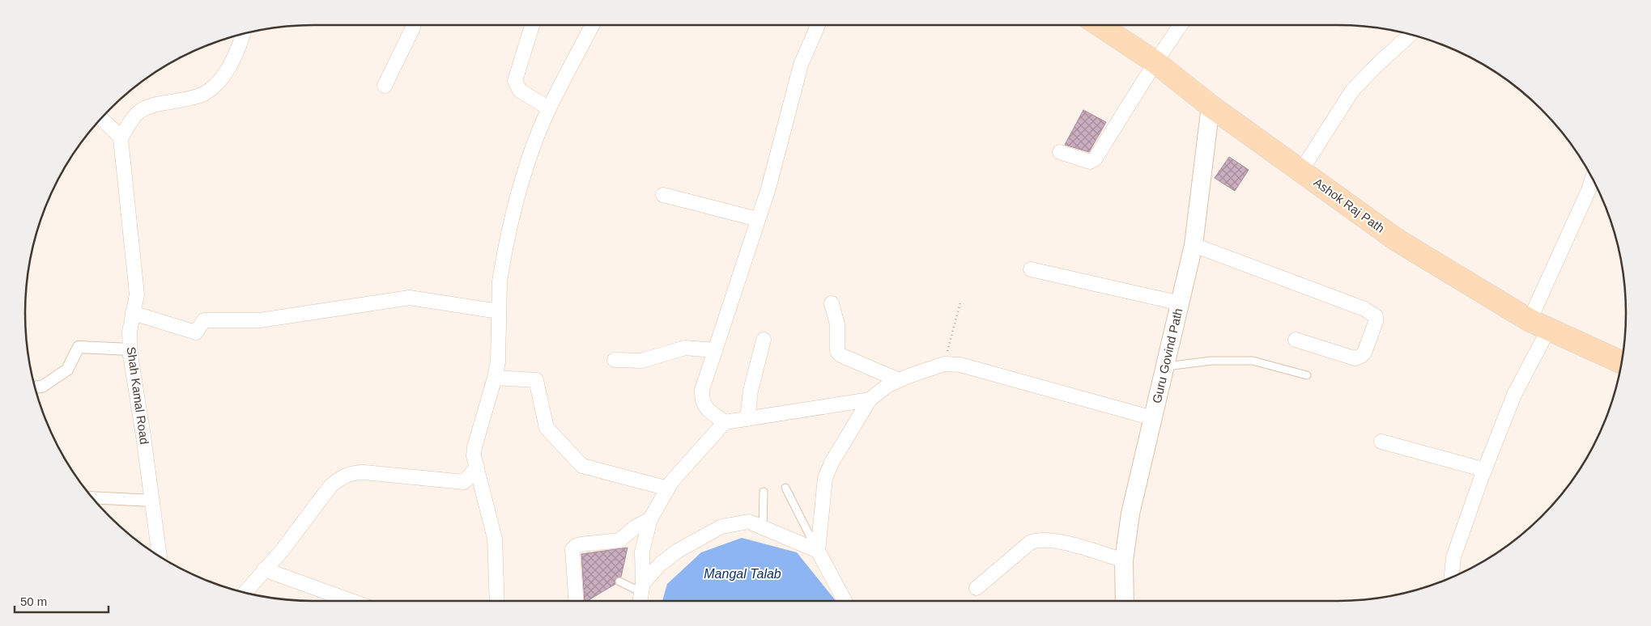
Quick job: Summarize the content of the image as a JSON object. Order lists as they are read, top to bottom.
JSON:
{
  "streets": {
    "main road": ["Ashok Raj Path"],
    "street": ["Guru Govind Path", "Shah Kamal Road"]
  },
  "crossings": [
    ["Ashok Raj Path", "Guru Govind Path"]
  ],
  "water": ["Mangal Talab"],
  "scale_bar": "50 m"
}
